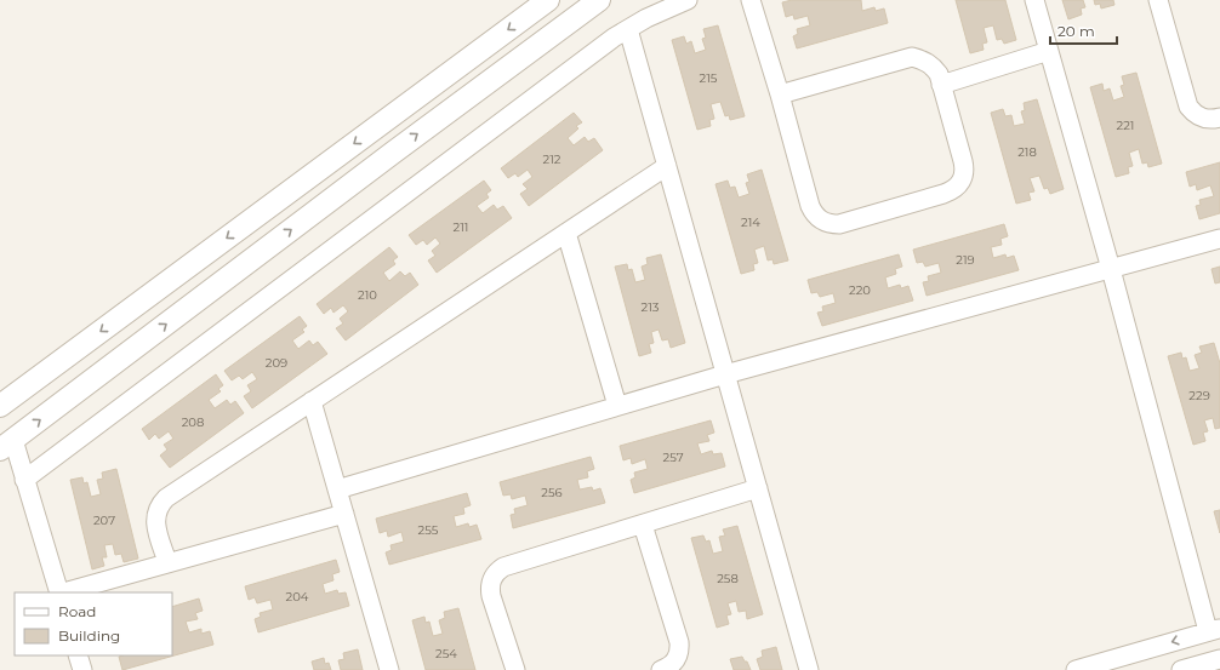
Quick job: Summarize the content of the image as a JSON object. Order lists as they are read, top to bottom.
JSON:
{
  "house_numbers": [
    "215",
    "221",
    "218",
    "212",
    "214",
    "211",
    "219",
    "220",
    "210",
    "213",
    "209",
    "229",
    "208",
    "257",
    "256",
    "207",
    "255",
    "258",
    "204",
    "254"
  ],
  "legend": ["Road", "Building"],
  "scale_bar": "20 m"
}
